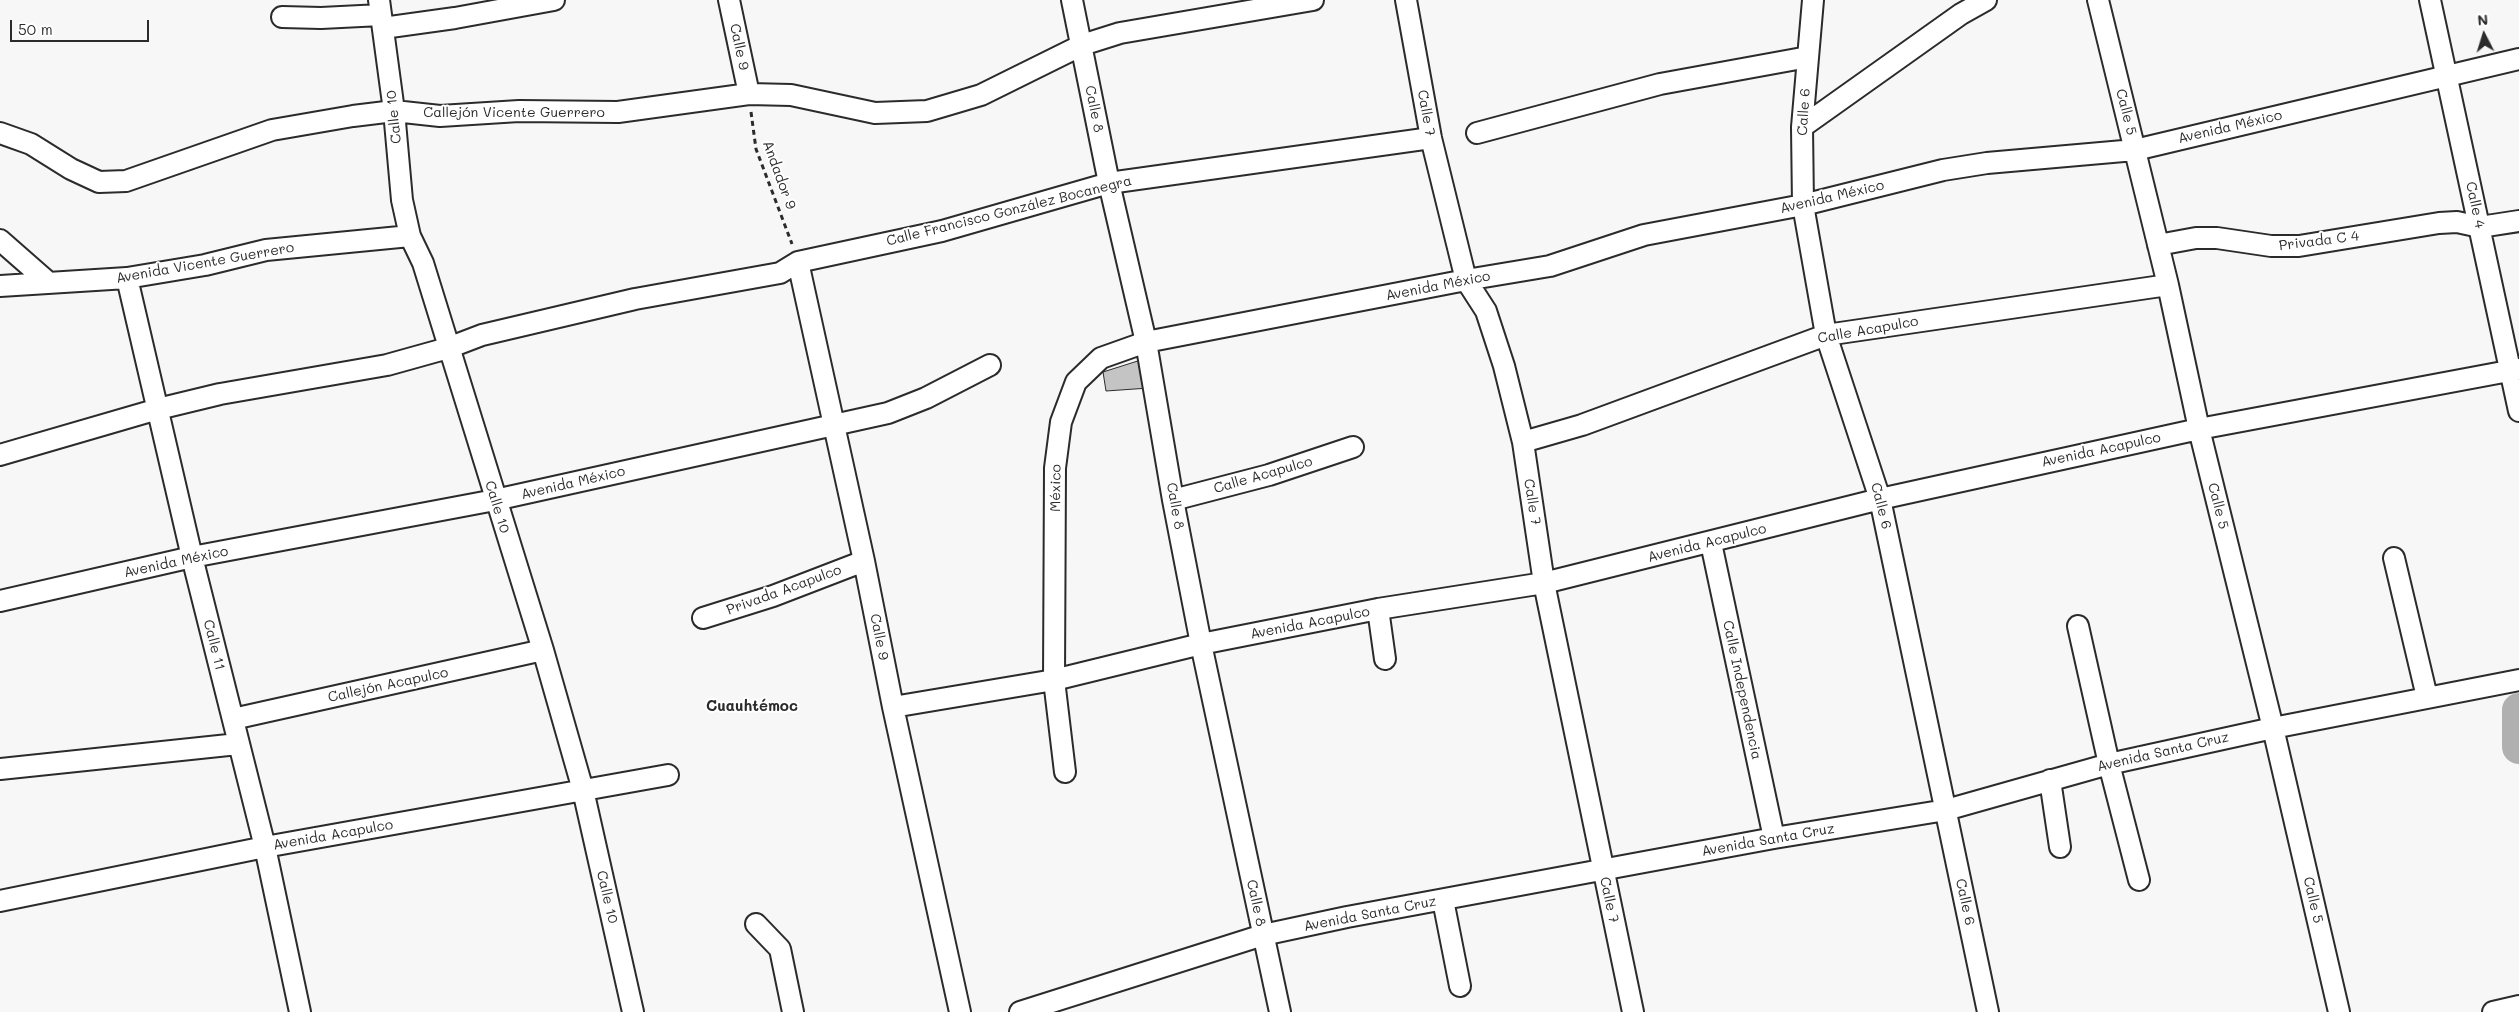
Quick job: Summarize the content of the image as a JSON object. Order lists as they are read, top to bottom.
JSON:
{
  "streets": {
    "street": [
      "Calle 9",
      "Calle 8",
      "Calle 6",
      "Calle 5",
      "Callejón Vicente Guerrero",
      "Calle 7",
      "Calle 10",
      "Avenida México",
      "Calle 4",
      "Calle Francisco González Bocanegra",
      "Privada C 4",
      "Avenida Vicente Guerrero",
      "Calle Acapulco",
      "Avenida Acapulco",
      "México",
      "Privada Acapulco",
      "Calle 11",
      "Callejón Acapulco",
      "Calle Independencia",
      "Avenida Santa Cruz"
    ],
    "path": ["Andador 9"]
  },
  "crossings": [
    ["Calle 9", "Callejón Vicente Guerrero"],
    ["Calle 9", "Avenida México"],
    ["Calle 9", "Andador 9"],
    ["Calle 9", "Calle Francisco González Bocanegra"],
    ["Calle 9", "Avenida Acapulco"],
    ["Calle 9", "Privada Acapulco"],
    ["Calle 8", "Avenida México"],
    ["Calle 8", "Calle Francisco González Bocanegra"],
    ["Calle 8", "Calle Acapulco"],
    ["Calle 8", "Avenida Acapulco"],
    ["Calle 8", "México"],
    ["Calle 8", "Avenida Santa Cruz"],
    ["Calle 6", "Avenida México"],
    ["Calle 6", "Calle Acapulco"],
    ["Calle 6", "Avenida Acapulco"],
    ["Calle 6", "Avenida Santa Cruz"],
    ["Calle 5", "Avenida México"],
    ["Calle 5", "Privada C 4"],
    ["Calle 5", "Calle Acapulco"],
    ["Calle 5", "Avenida Acapulco"],
    ["Calle 5", "Avenida Santa Cruz"],
    ["Callejón Vicente Guerrero", "Calle 10"],
    ["Callejón Vicente Guerrero", "Andador 9"],
    ["Calle 7", "Avenida México"],
    ["Calle 7", "Calle Francisco González Bocanegra"],
    ["Calle 7", "Calle Acapulco"],
    ["Calle 7", "Avenida Acapulco"],
    ["Calle 7", "Avenida Santa Cruz"],
    ["Calle 10", "Avenida México"],
    ["Calle 10", "Calle Francisco González Bocanegra"],
    ["Calle 10", "Avenida Vicente Guerrero"],
    ["Calle 10", "Avenida Acapulco"],
    ["Calle 10", "Callejón Acapulco"],
    ["Avenida México", "Calle 4"],
    ["Avenida México", "México"],
    ["Avenida México", "Calle 11"],
    ["Andador 9", "Calle Francisco González Bocanegra"],
    ["Calle 4", "Privada C 4"],
    ["Calle 4", "Avenida Acapulco"],
    ["Calle Francisco González Bocanegra", "Calle 11"],
    ["Avenida Vicente Guerrero", "Calle 11"],
    ["Avenida Acapulco", "México"],
    ["Avenida Acapulco", "Calle 11"],
    ["Avenida Acapulco", "Calle Independencia"],
    ["Calle 11", "Callejón Acapulco"],
    ["Calle Independencia", "Avenida Santa Cruz"]
  ],
  "districts": ["Cuauhtémoc"],
  "scale_bar": "50 m",
  "north": "top"
}
